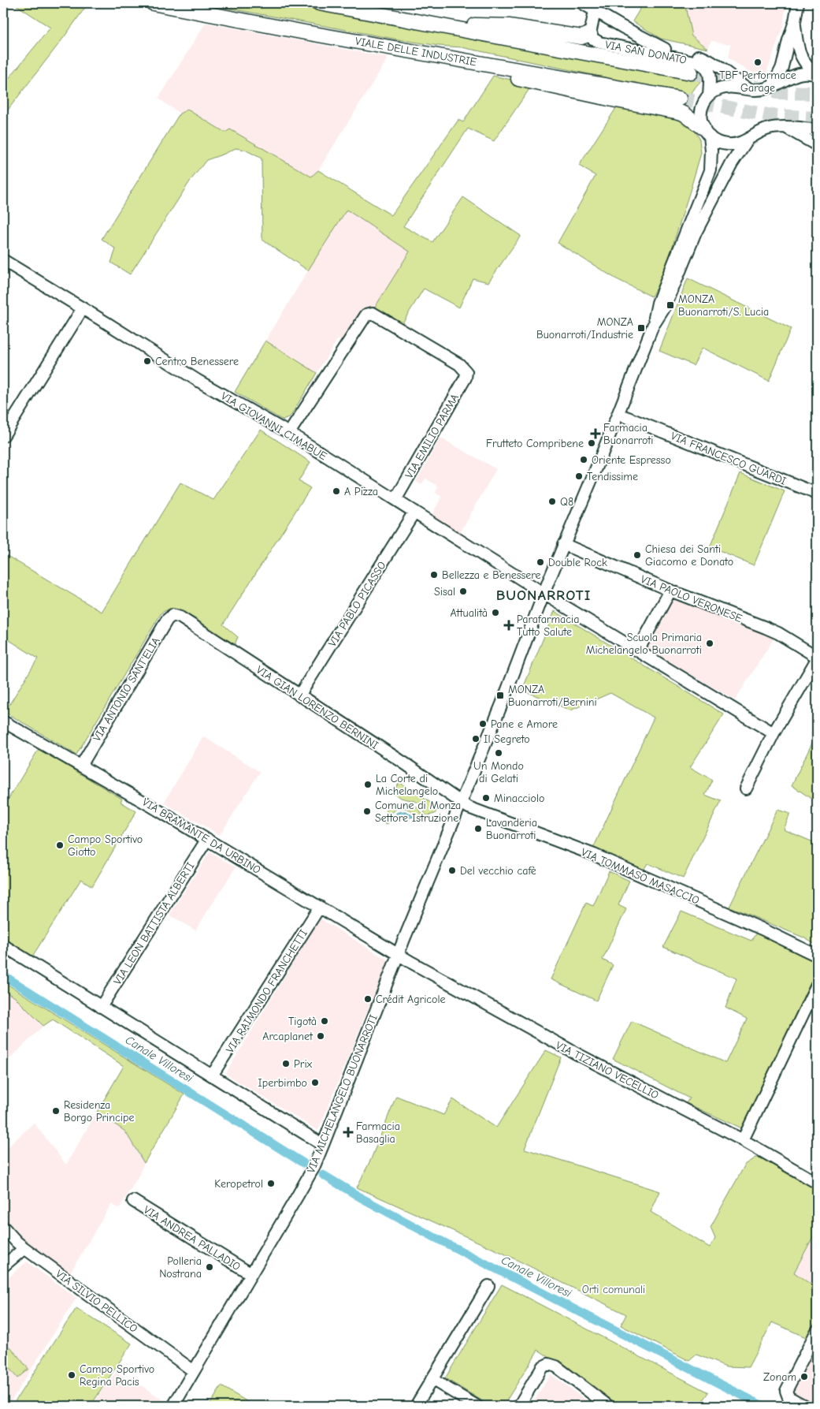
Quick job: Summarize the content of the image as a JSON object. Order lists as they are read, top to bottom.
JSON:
{
  "streets": {
    "main road": ["VIALE DELLE INDUSTRIE"],
    "street": [
      "VIA SAN DONATO",
      "VIA GIOVANNI CIMABUE",
      "VIA EMILIO PARMA",
      "VIA FRANCESCO GUARDI",
      "VIA PAOLO VERONESE",
      "VIA PABLO PICASSO",
      "VIA ANTONIO SANT'ELIA",
      "VIA GIAN LORENZO BERNINI",
      "VIA BRAMANTE DA URBINO",
      "VIA TOMMASO MASACCIO",
      "VIA LEON BATTISTA ALBERTI",
      "VIA RAIMONDO FRANCHETTI",
      "VIA TIZIANO VECELLIO",
      "VIA MICHELANGELO BUONARROTI",
      "VIA ANDREA PALLADIO",
      "VIA SILVIO PELLICO"
    ]
  },
  "crossings": [
    ["VIA GIOVANNI CIMABUE", "VIA EMILIO PARMA"],
    ["VIA GIOVANNI CIMABUE", "VIA PAOLO VERONESE"],
    ["VIA GIOVANNI CIMABUE", "VIA PABLO PICASSO"],
    ["VIA GIOVANNI CIMABUE", "VIA MICHELANGELO BUONARROTI"],
    ["VIA FRANCESCO GUARDI", "VIA MICHELANGELO BUONARROTI"],
    ["VIA PAOLO VERONESE", "VIA MICHELANGELO BUONARROTI"],
    ["VIA PABLO PICASSO", "VIA GIAN LORENZO BERNINI"],
    ["VIA ANTONIO SANT'ELIA", "VIA GIAN LORENZO BERNINI"],
    ["VIA ANTONIO SANT'ELIA", "VIA BRAMANTE DA URBINO"],
    ["VIA GIAN LORENZO BERNINI", "VIA TOMMASO MASACCIO"],
    ["VIA GIAN LORENZO BERNINI", "VIA MICHELANGELO BUONARROTI"],
    ["VIA BRAMANTE DA URBINO", "VIA LEON BATTISTA ALBERTI"],
    ["VIA BRAMANTE DA URBINO", "VIA RAIMONDO FRANCHETTI"],
    ["VIA BRAMANTE DA URBINO", "VIA TIZIANO VECELLIO"],
    ["VIA BRAMANTE DA URBINO", "VIA MICHELANGELO BUONARROTI"],
    ["VIA TOMMASO MASACCIO", "VIA MICHELANGELO BUONARROTI"],
    ["VIA TIZIANO VECELLIO", "VIA MICHELANGELO BUONARROTI"],
    ["VIA MICHELANGELO BUONARROTI", "VIA ANDREA PALLADIO"],
    ["VIA MICHELANGELO BUONARROTI", "VIA SILVIO PELLICO"]
  ],
  "districts": ["BUONARROTI"],
  "water": ["Canale Villoresi"],
  "parks": ["Orti comunali"],
  "places": {
    "other": [
      "TBF Performace Garage",
      "Centro Benessere",
      "Frutteto Compribene",
      "Oriente Espresso",
      "Tendissime",
      "A Pizza",
      "Q8",
      "Chiesa dei Santi Giacomo e Donato",
      "Double Rock",
      "Bellezza e Benessere",
      "Sisal",
      "Attualità",
      "Scuola Primaria Michelangelo Buonarroti",
      "Pane e Amore",
      "Il Segreto",
      "Un Mondo di Gelati",
      "La Corte di Michelangelo",
      "Minacciolo",
      "Comune di Monza Settore Istruzione",
      "Lavanderia Buonarroti",
      "Campo Sportivo Giotto",
      "Del vecchio cafè",
      "Crédit Agricole",
      "Tigotà",
      "Arcaplanet",
      "Prix",
      "Iperbimbo",
      "Residenza Borgo Principe",
      "Keropetrol",
      "Polleria Nostrana",
      "Campo Sportivo Regina Pacis",
      "Zonam"
    ],
    "transit": ["MONZA Buonarroti/S. Lucia", "MONZA Buonarroti/Industrie", "MONZA Buonarroti/Bernini"],
    "health": ["Farmacia Buonarroti", "Parafarmacia Tutto Salute", "Farmacia Basaglia"]
  }
}
